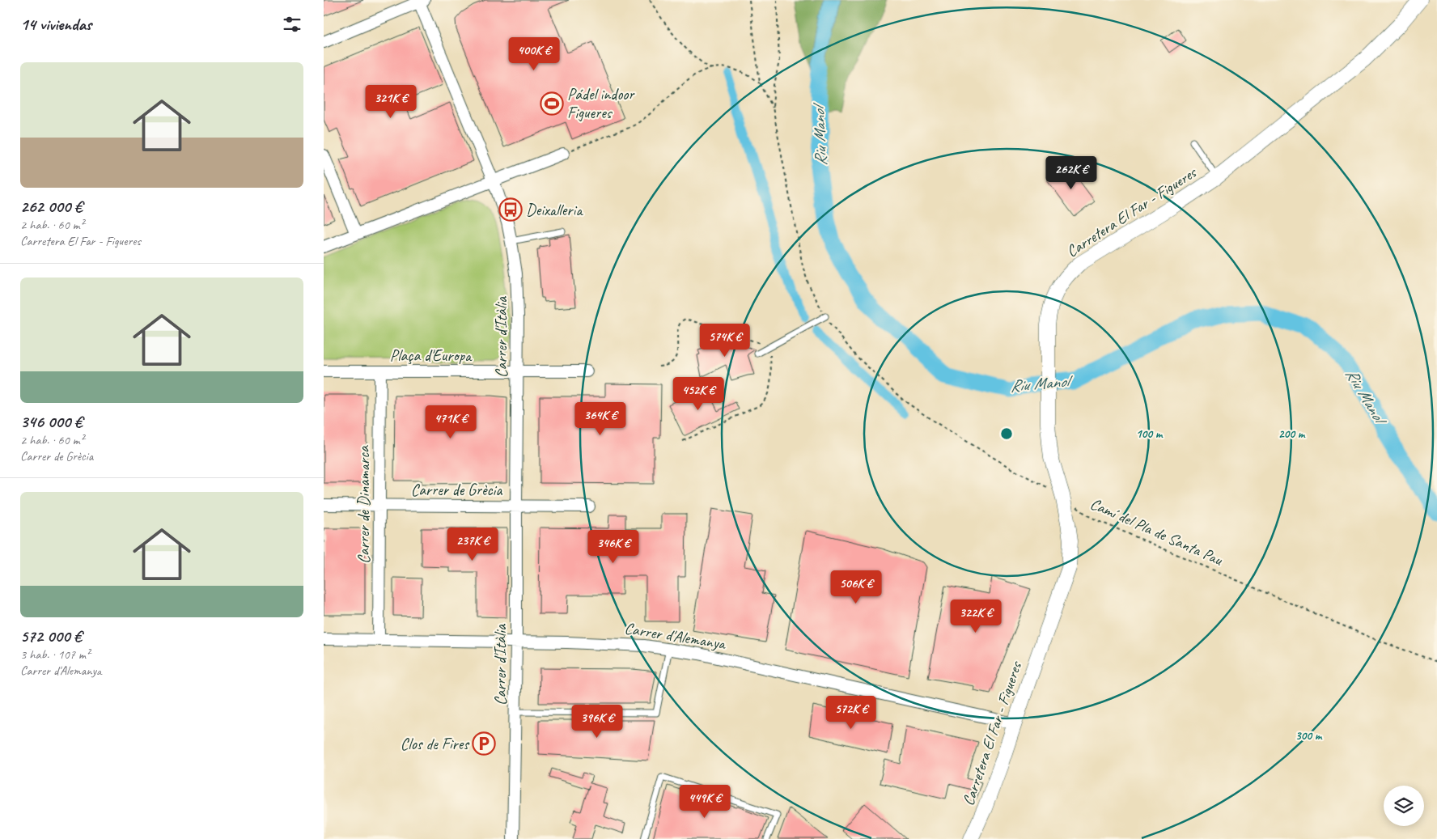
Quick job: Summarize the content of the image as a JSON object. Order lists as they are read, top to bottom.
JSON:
{
  "streets": {
    "street": [
      "Carretera El Far - Figueres",
      "Carrer d'Itàlia",
      "Plaça d'Europa",
      "Carrer de Grècia",
      "Carrer de Dinamarca",
      "Carrer d'Alemanya"
    ],
    "path": ["Camí del Pla de Santa Pau"]
  },
  "crossings": [
    ["Carretera El Far - Figueres", "Camí del Pla de Santa Pau"],
    ["Carretera El Far - Figueres", "Carrer d'Alemanya"],
    ["Carrer d'Itàlia", "Plaça d'Europa"],
    ["Carrer d'Itàlia", "Carrer de Grècia"],
    ["Carrer d'Itàlia", "Carrer d'Alemanya"],
    ["Plaça d'Europa", "Carrer de Dinamarca"],
    ["Carrer de Grècia", "Carrer de Dinamarca"],
    ["Carrer de Dinamarca", "Carrer d'Alemanya"]
  ],
  "water": ["Riu Manol"],
  "places": {
    "sports": ["Pádel indoor Figueres"],
    "bus stop": ["Deixalleria"],
    "parking": ["Clos de Fires"]
  },
  "page": {
    "heading": "14 viviendas",
    "price": [
      "400K €",
      "321K €",
      "262K €",
      "574K €",
      "452K €",
      "364K €",
      "471K €",
      "237K €",
      "346K €",
      "506K €",
      "322K €",
      "572K €",
      "396K €",
      "449K €"
    ],
    "list": [
      {
        "name": "262 000 €",
        "note": "2 hab. · 60 m² · Carretera El Far - Figueres"
      },
      {
        "name": "346 000 €",
        "note": "2 hab. · 60 m² · Carrer de Grècia"
      },
      {
        "name": "572 000 €",
        "note": "3 hab. · 107 m² · Carrer d'Alemanya"
      }
    ]
  },
  "rings": ["100 m", "200 m", "300 m"]
}
